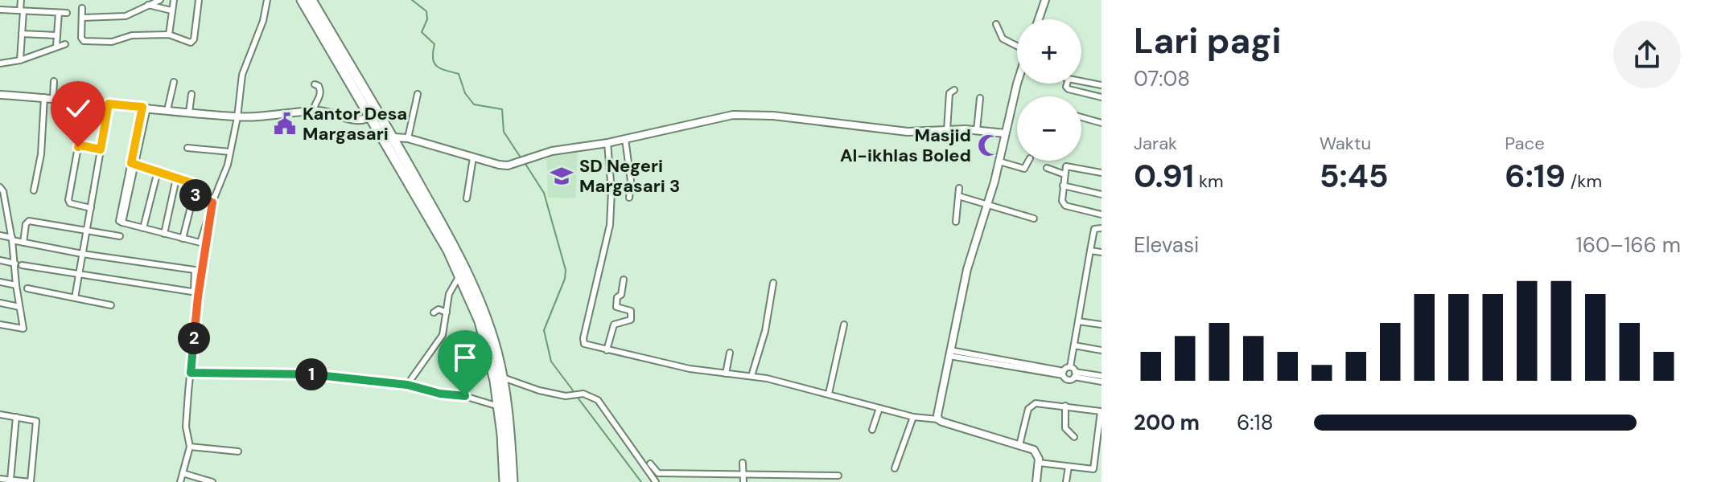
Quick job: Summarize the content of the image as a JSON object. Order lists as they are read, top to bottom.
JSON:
{
  "places": {
    "public building": ["Kantor Desa Margasari"],
    "mosque": ["Masjid Al-ikhlas Boled"],
    "school or university": ["SD Negeri Margasari 3"]
  },
  "page": {
    "heading": ["Lari pagi", "07:08"],
    "map_buttons": ["+", "−"],
    "stats": [
      ["Jarak", "0.91 km"],
      ["Waktu", "5:45"],
      ["Pace", "6:19 /km"]
    ],
    "pins": ["3", "2", "1"],
    "chart": ["Elevasi", "160–166 m"],
    "list": [
      {
        "name": "200 m",
        "note": "6:18"
      }
    ]
  }
}
